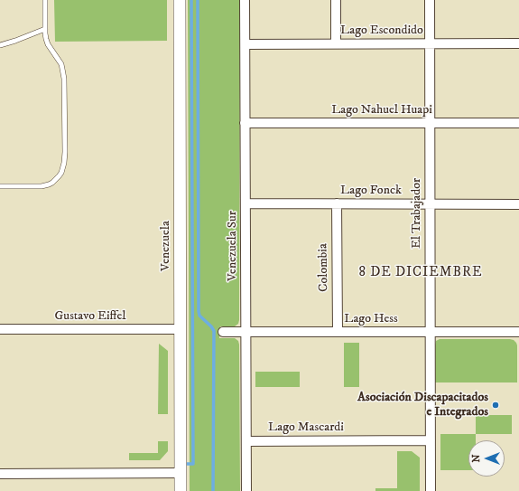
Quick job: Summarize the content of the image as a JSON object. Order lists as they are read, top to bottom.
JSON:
{
  "streets": {
    "street": [
      "Lago Escondido",
      "Lago Nahuel Huapi",
      "Lago Fonck",
      "El Trabajador",
      "Venezuela",
      "Venezuela Sur",
      "Colombia",
      "Gustavo Eiffel",
      "Lago Hess",
      "Lago Mascardi"
    ]
  },
  "crossings": [
    ["Lago Escondido", "El Trabajador"],
    ["Lago Escondido", "Venezuela Sur"],
    ["Lago Nahuel Huapi", "El Trabajador"],
    ["Lago Nahuel Huapi", "Venezuela Sur"],
    ["Lago Fonck", "El Trabajador"],
    ["Lago Fonck", "Venezuela Sur"],
    ["Lago Fonck", "Colombia"],
    ["El Trabajador", "Lago Hess"],
    ["El Trabajador", "Lago Mascardi"],
    ["Venezuela", "Gustavo Eiffel"],
    ["Venezuela Sur", "Lago Hess"],
    ["Venezuela Sur", "Lago Mascardi"],
    ["Colombia", "Lago Hess"]
  ],
  "districts": ["8 DE DICIEMBRE"],
  "places": ["Asociación Discapacitados e Integrados"],
  "north": "left"
}
